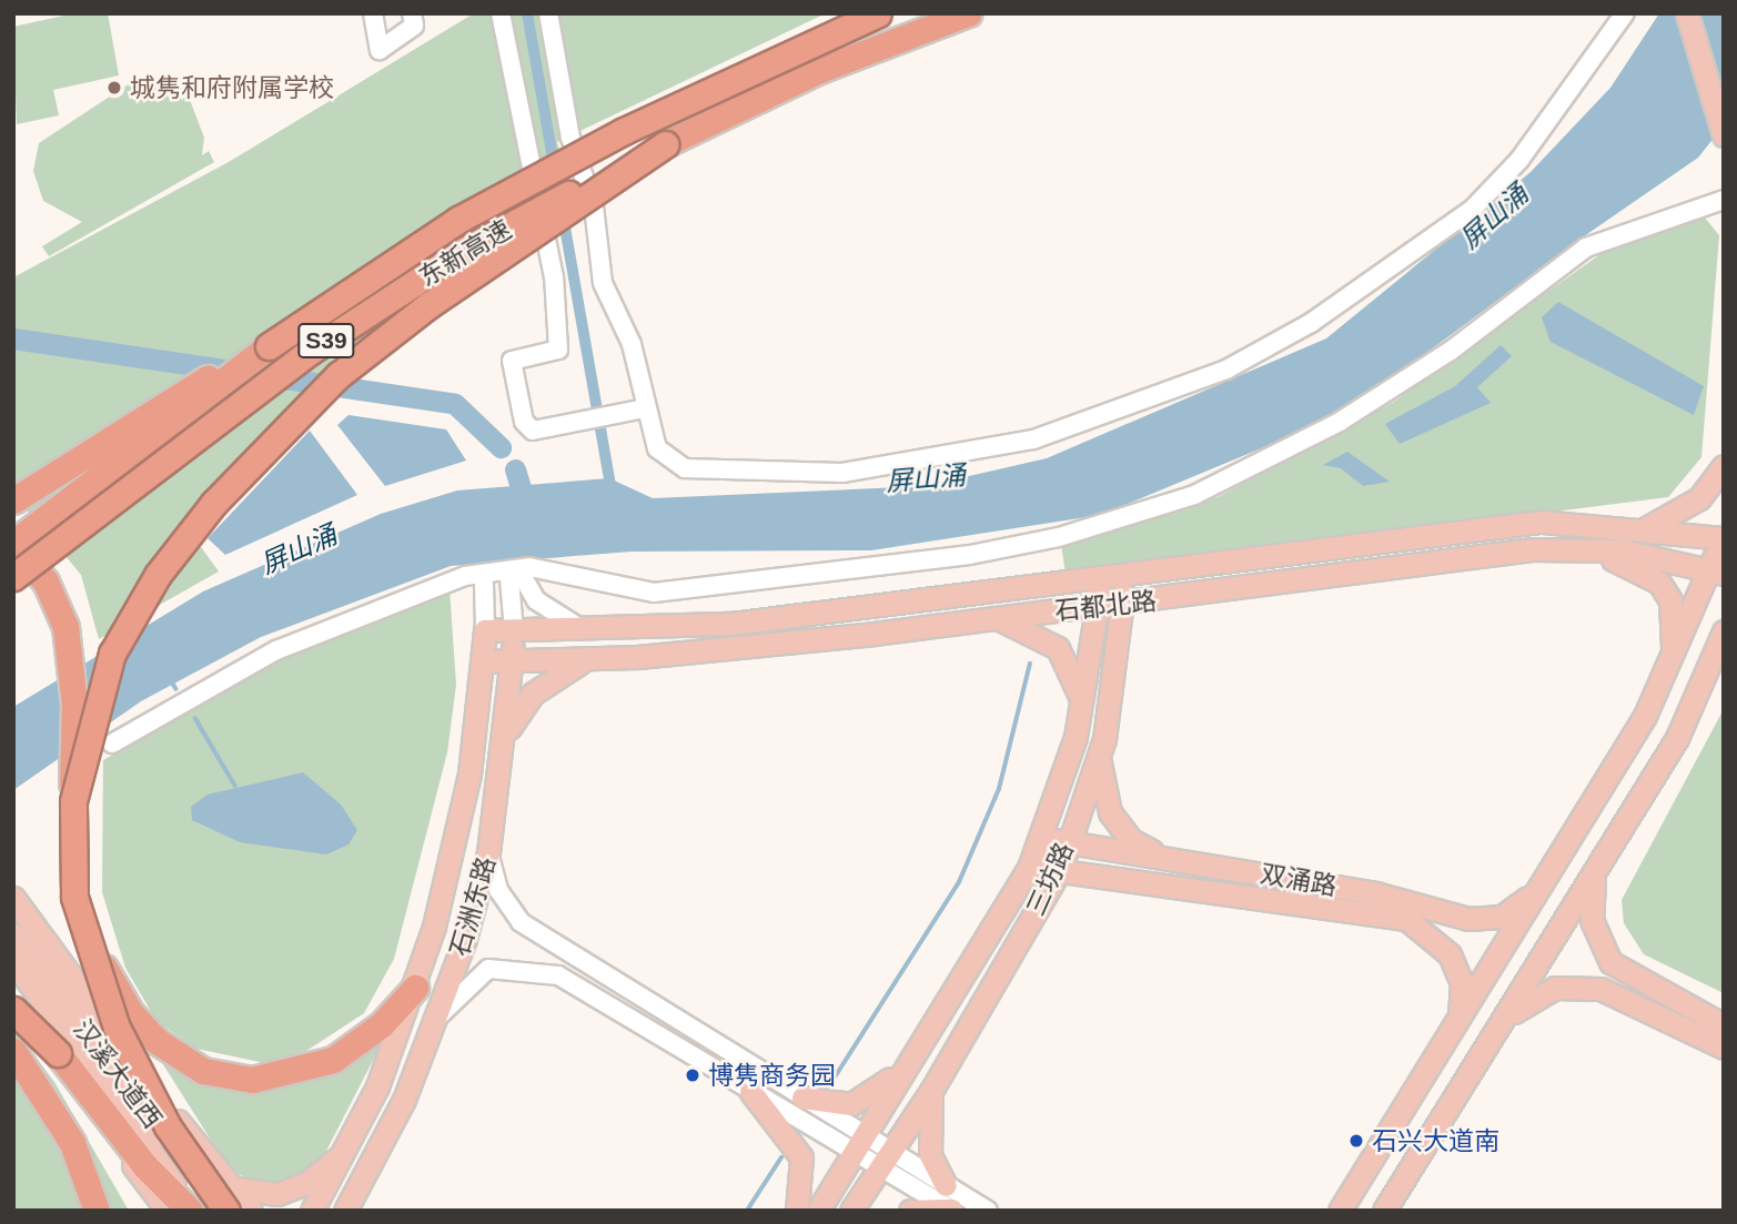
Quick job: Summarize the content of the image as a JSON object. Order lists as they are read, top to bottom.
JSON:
{
  "streets": {
    "highway": ["东新高速", "S39"],
    "main road": [
      "石都北路",
      "三坊路",
      "双涌路",
      "石洲东路",
      "汉溪大道西"
    ]
  },
  "crossings": [
    ["石都北路", "三坊路"],
    ["石都北路", "石洲东路"],
    ["三坊路", "双涌路"]
  ],
  "water": ["屏山涌"],
  "places": ["城隽和府附属学校", "博隽商务园", "石兴大道南"]
}
